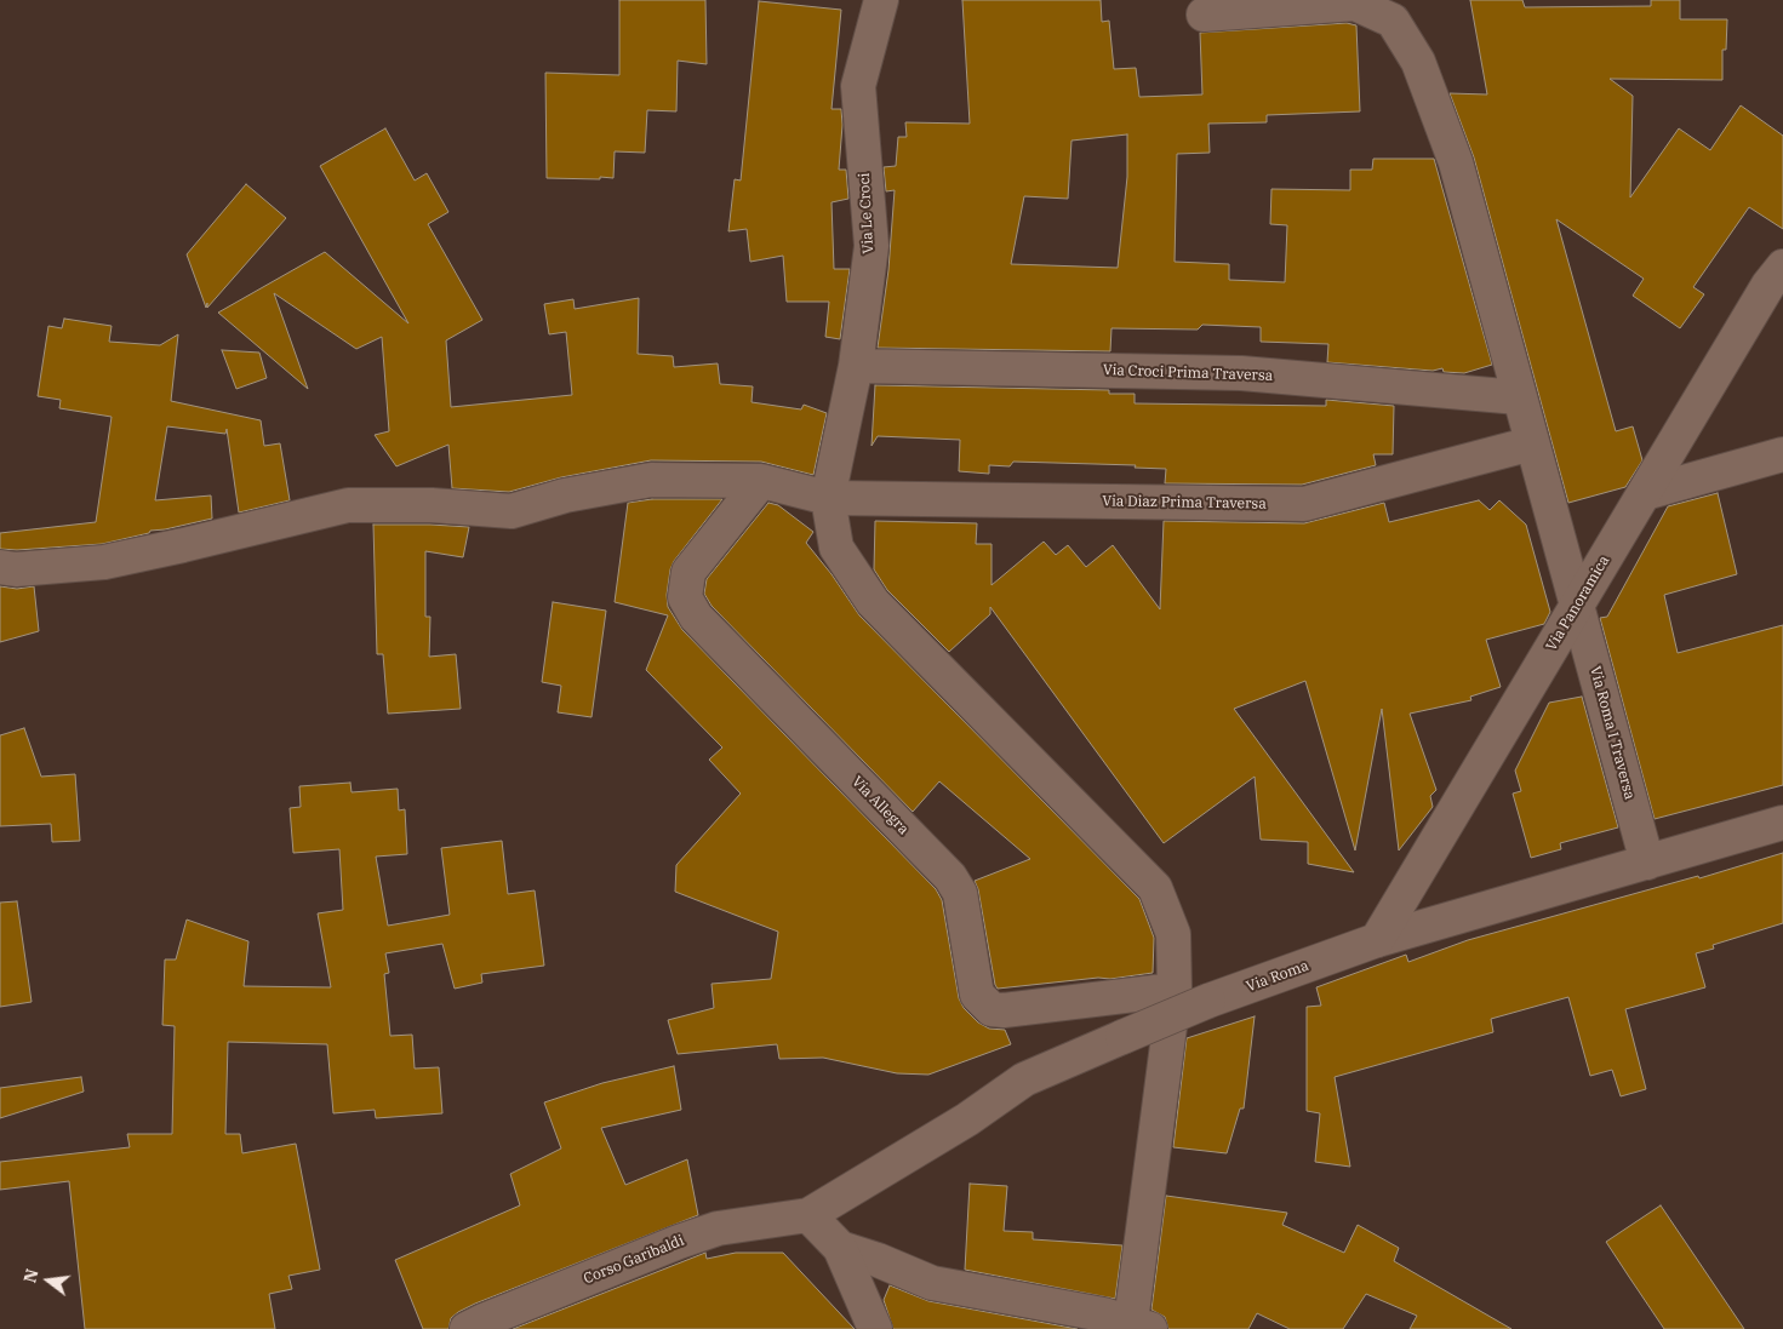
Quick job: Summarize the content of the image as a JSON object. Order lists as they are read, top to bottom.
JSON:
{
  "streets": {
    "street": [
      "Via Le Croci",
      "Via Croci Prima Traversa",
      "Via Diaz Prima Traversa",
      "Via Panoramica",
      "Via Roma I Traversa",
      "Via Allegra",
      "Via Roma",
      "Corso Garibaldi"
    ]
  },
  "crossings": [
    ["Via Le Croci", "Via Croci Prima Traversa"],
    ["Via Le Croci", "Via Diaz Prima Traversa"],
    ["Via Croci Prima Traversa", "Via Roma I Traversa"],
    ["Via Diaz Prima Traversa", "Via Roma I Traversa"],
    ["Via Diaz Prima Traversa", "Via Allegra"],
    ["Via Panoramica", "Via Roma I Traversa"],
    ["Via Panoramica", "Via Roma"],
    ["Via Roma I Traversa", "Via Roma"],
    ["Via Roma", "Corso Garibaldi"]
  ],
  "north": "left"
}
